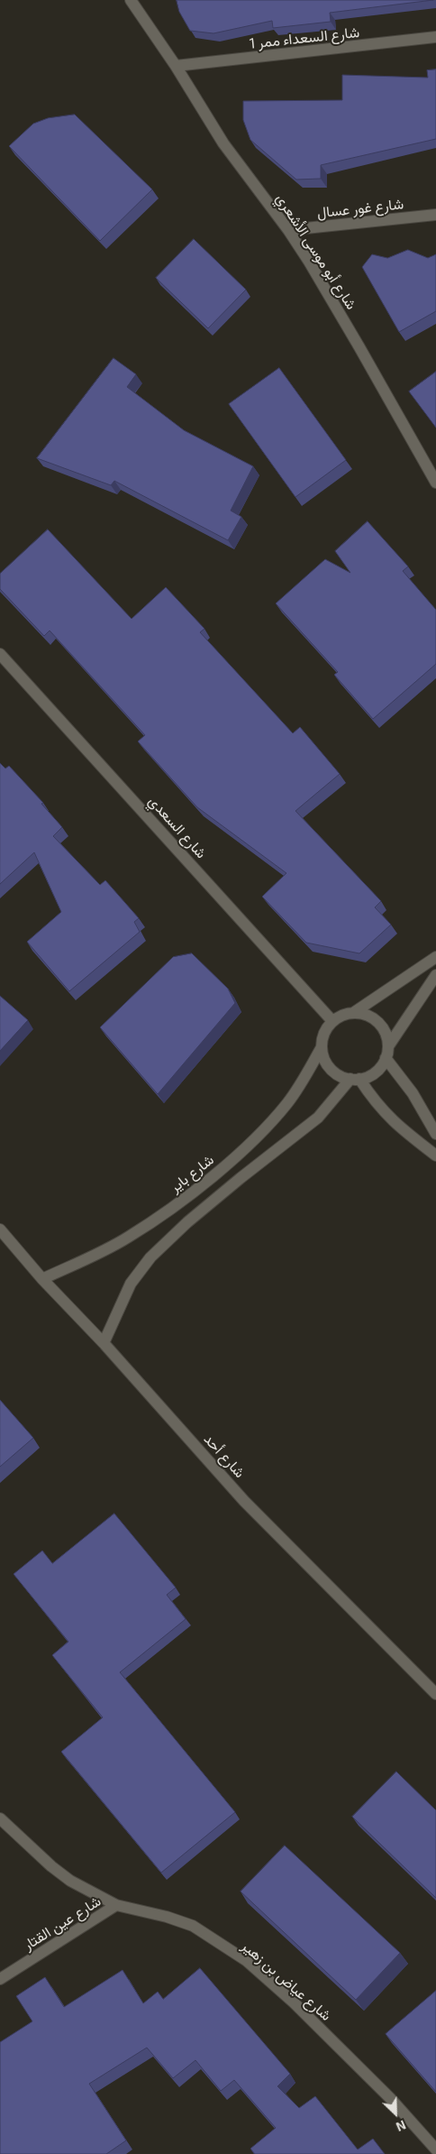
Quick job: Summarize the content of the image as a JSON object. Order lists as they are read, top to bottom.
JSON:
{
  "streets": {
    "street": [
      "شارع السعداء ممر 1",
      "شارع غور عسال",
      "شارع أبو موسى الأشعري",
      "شارع السعدي",
      "شارع باير",
      "شارع أحد",
      "شارع عين القتار",
      "شارع عياض بن زهير"
    ]
  },
  "crossings": [
    ["شارع السعداء ممر 1", "شارع أبو موسى الأشعري"],
    ["شارع غور عسال", "شارع أبو موسى الأشعري"],
    ["شارع السعدي", "شارع باير"],
    ["شارع باير", "شارع أحد"],
    ["شارع عين القتار", "شارع عياض بن زهير"]
  ],
  "north": "bottom right"
}
